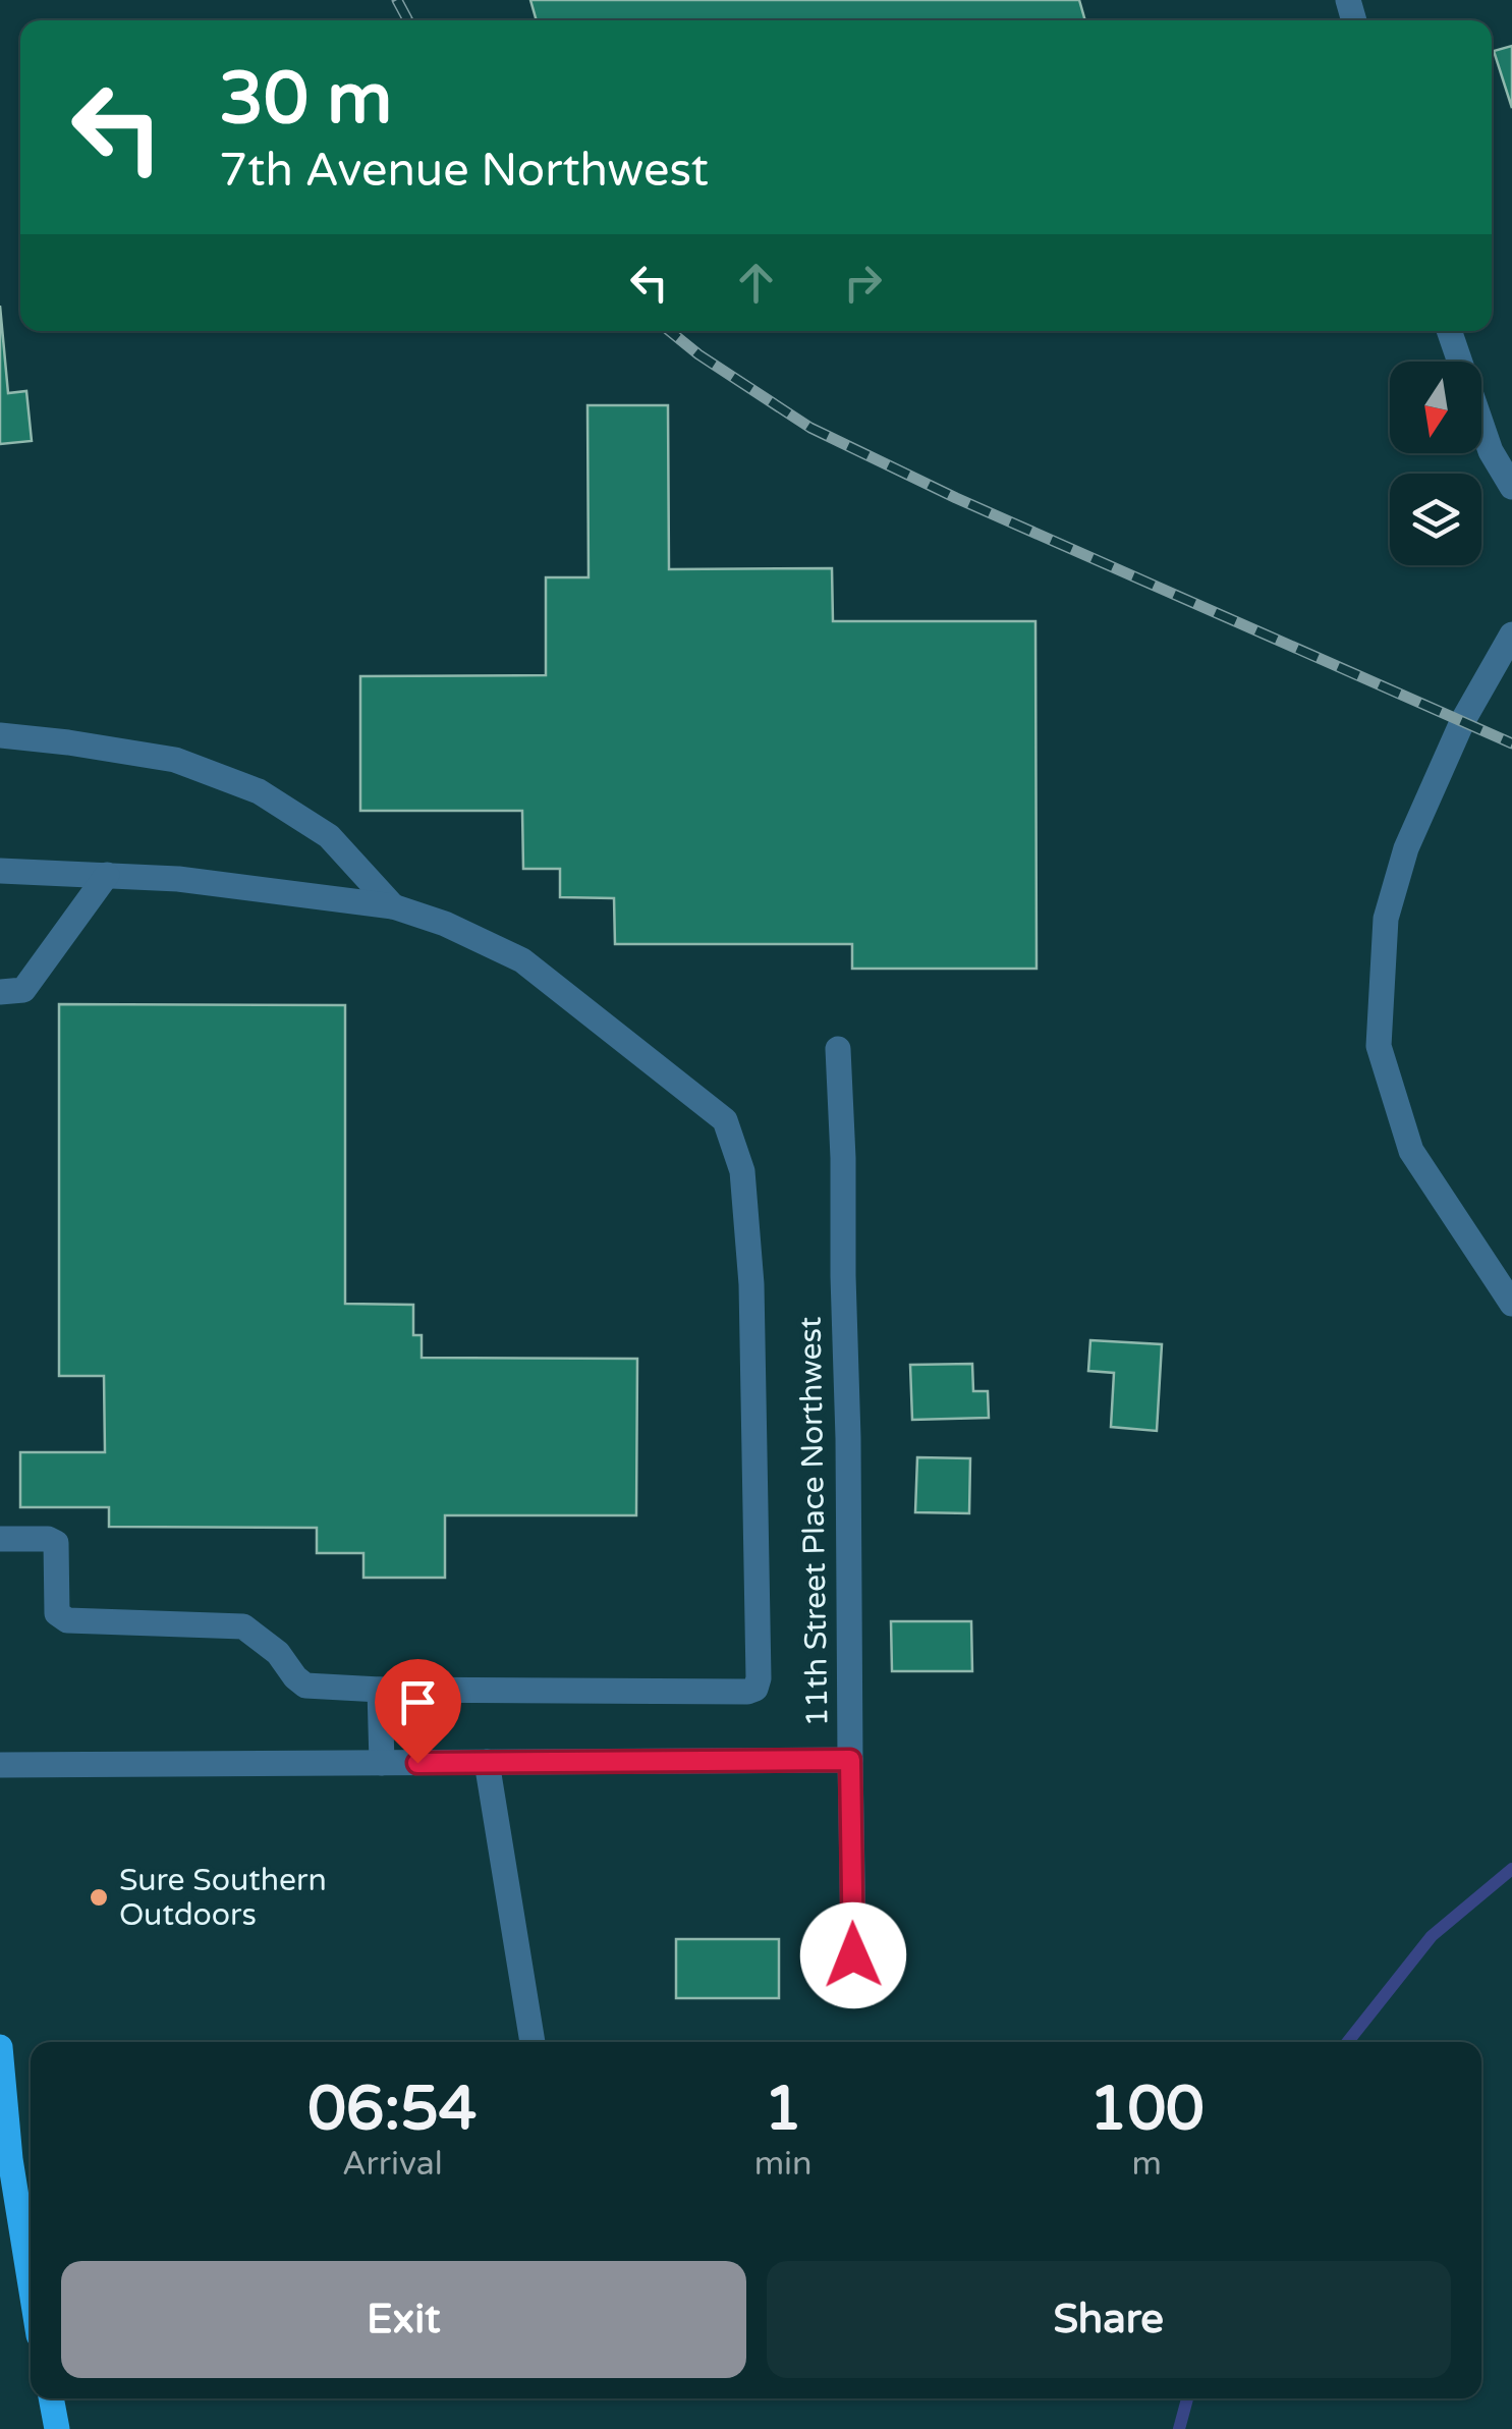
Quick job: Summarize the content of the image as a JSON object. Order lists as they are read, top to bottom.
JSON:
{
  "streets": {
    "street": ["11th Street Place Northwest"]
  },
  "places": ["Sure Southern Outdoors"],
  "north": "bottom",
  "page": {
    "turn": ["30 m", "7th Avenue Northwest"],
    "eta": [
      "06:54",
      "Arrival",
      "1",
      "min",
      "100",
      "m"
    ],
    "buttons": ["Exit", "Share"]
  }
}
